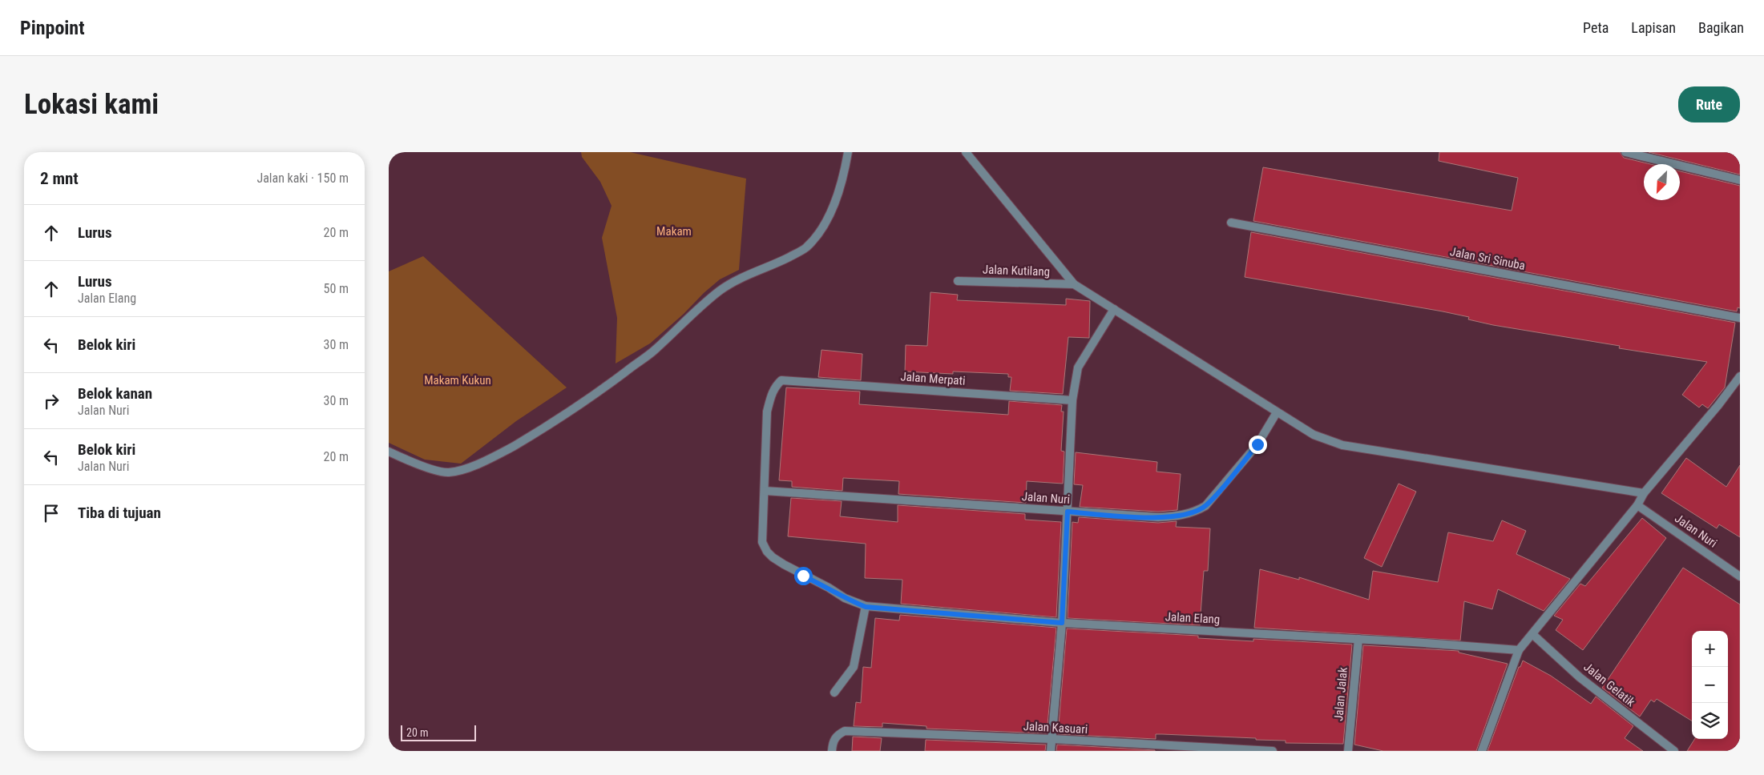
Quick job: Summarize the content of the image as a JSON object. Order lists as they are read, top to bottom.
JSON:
{
  "streets": {
    "street": [
      "Jalan Sri Sinuba",
      "Jalan Kutilang",
      "Jalan Merpati",
      "Jalan Nuri",
      "Jalan Elang",
      "Jalan Gelatik",
      "Jalan Jalak",
      "Jalan Kasuari"
    ]
  },
  "crossings": [
    ["Jalan Merpati", "Jalan Elang"],
    ["Jalan Nuri", "Jalan Elang"],
    ["Jalan Elang", "Jalan Jalak"]
  ],
  "parks": ["Makam", "Makam Kukun"],
  "scale_bar": "20 m",
  "north": "bottom left",
  "page": {
    "header": "Pinpoint",
    "nav": ["Peta", "Lapisan", "Bagikan"],
    "buttons": "Rute",
    "title": "Lokasi kami",
    "heading": ["2 mnt", "Jalan kaki · 150 m"],
    "list": [
      ["Lurus", "20 m"],
      ["Lurus", "Jalan Elang", "50 m"],
      ["Belok kiri", "30 m"],
      ["Belok kanan", "Jalan Nuri", "30 m"],
      ["Belok kiri", "Jalan Nuri", "20 m"],
      "Tiba di tujuan"
    ],
    "map_buttons": ["+", "−"],
    "scale": "20 m"
  }
}
